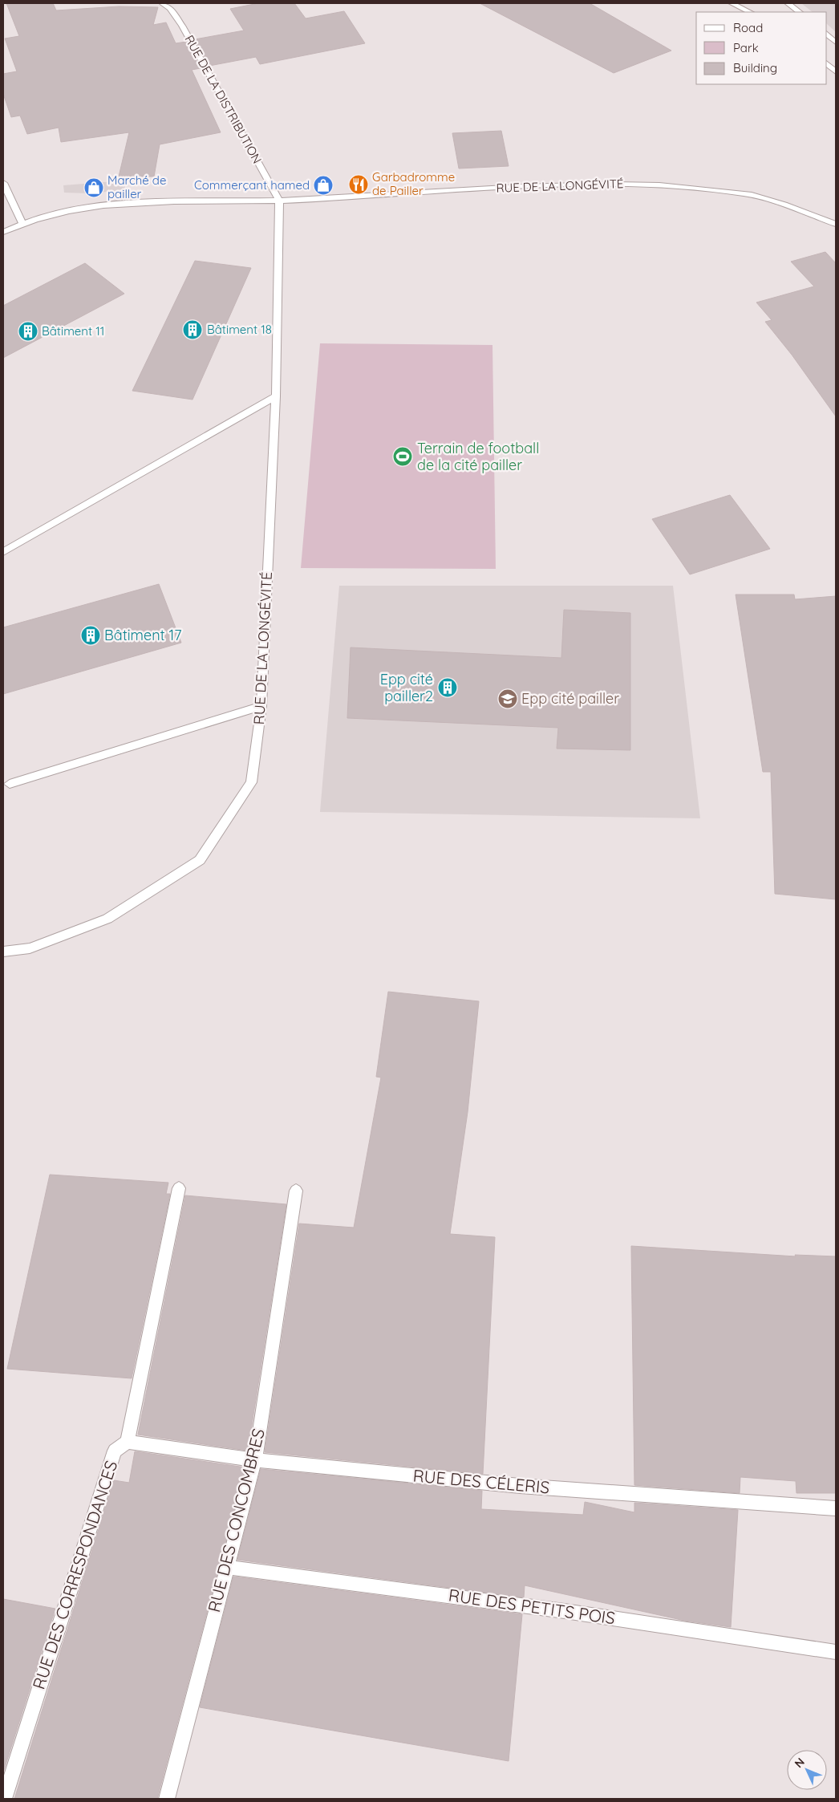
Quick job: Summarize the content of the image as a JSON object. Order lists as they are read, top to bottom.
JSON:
{
  "streets": {
    "street": [
      "RUE DE LA DISTRIBUTION",
      "RUE DE LA LONGÉVITÉ",
      "RUE DES CÉLERIS",
      "RUE DES CONCOMBRES",
      "RUE DES CORRESPONDANCES",
      "RUE DES PETITS POIS"
    ]
  },
  "crossings": [
    ["RUE DE LA DISTRIBUTION", "RUE DE LA LONGÉVITÉ"],
    ["RUE DES CÉLERIS", "RUE DES CONCOMBRES"],
    ["RUE DES CÉLERIS", "RUE DES CORRESPONDANCES"],
    ["RUE DES CONCOMBRES", "RUE DES PETITS POIS"]
  ],
  "places": {
    "restaurant": ["Garbadromme de Pailler"],
    "shop": ["Commerçant hamed", "Marché de pailler"],
    "building": [
      "Bâtiment 18",
      "Bâtiment 11",
      "Bâtiment 17",
      "Epp cité pailler2"
    ],
    "sports": ["Terrain de football de la cité pailler"],
    "school or university": ["Epp cité pailler"]
  },
  "legend": ["Road", "Park", "Building"],
  "north": "top left"
}
